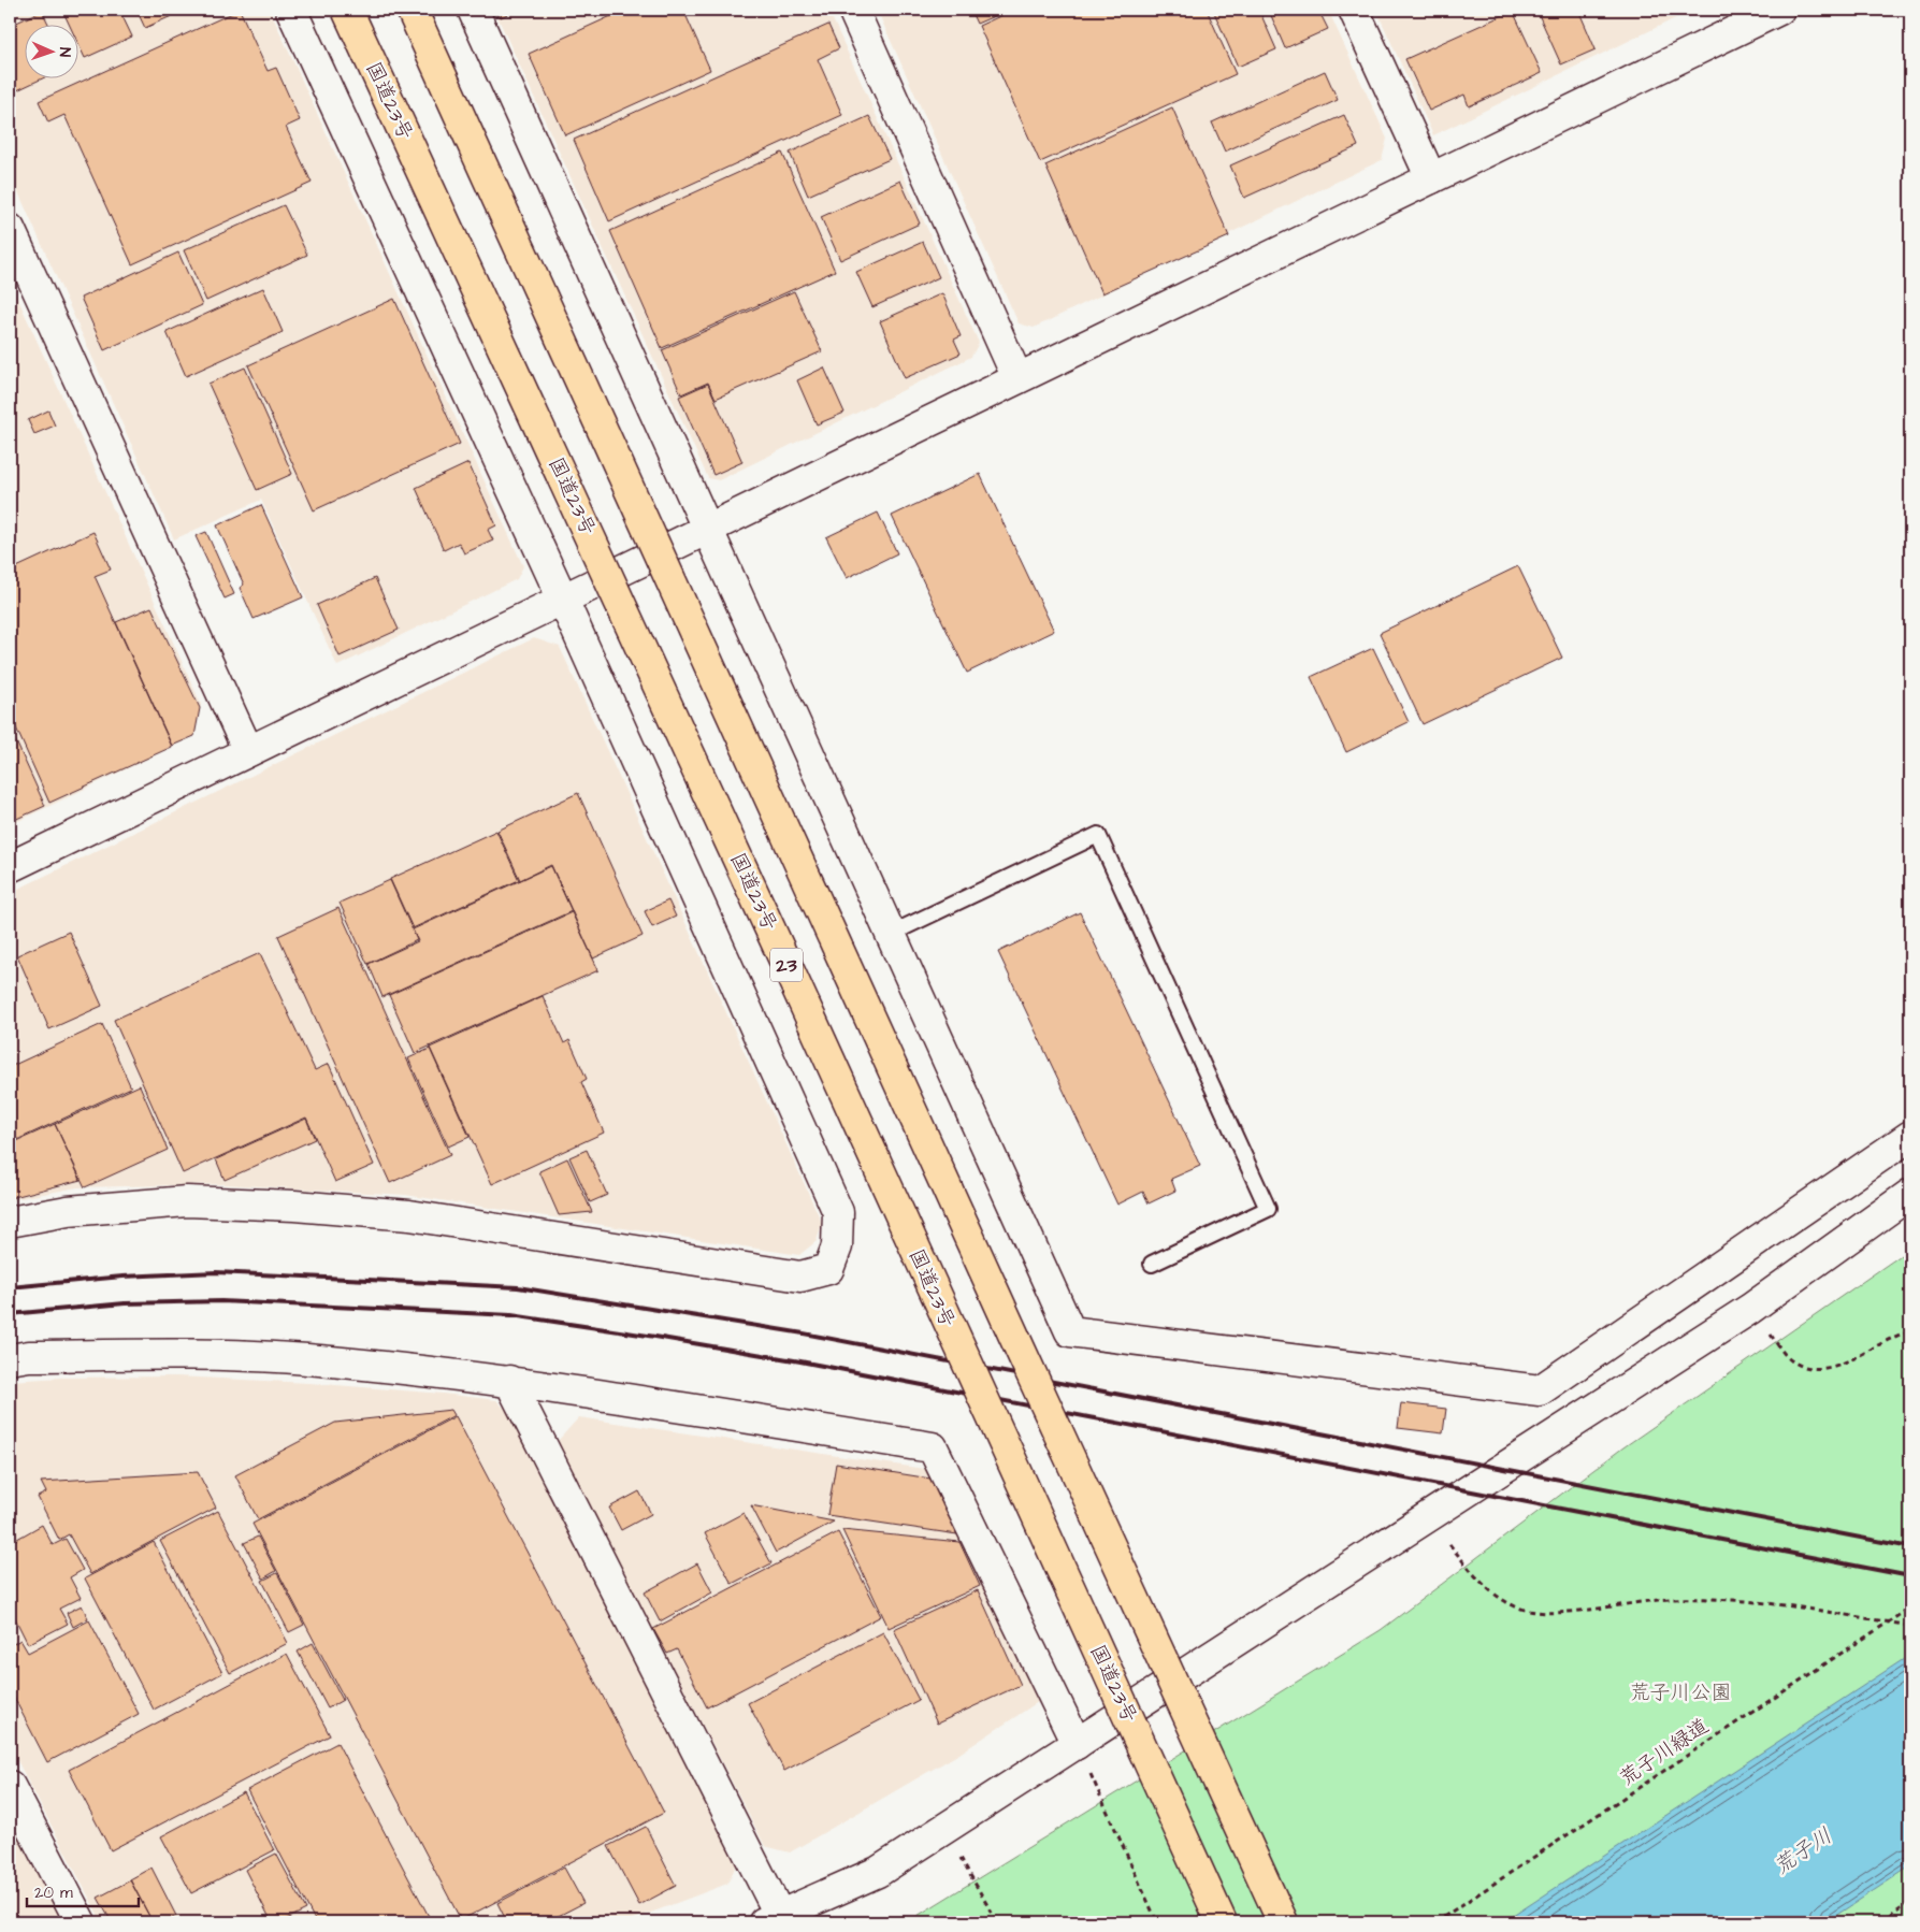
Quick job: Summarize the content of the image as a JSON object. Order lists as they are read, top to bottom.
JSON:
{
  "streets": {
    "highway": ["国道23号", "23"],
    "path": ["荒子川緑道"]
  },
  "water": ["荒子川"],
  "parks": ["荒子川公園"],
  "scale_bar": "20 m",
  "north": "right"
}
